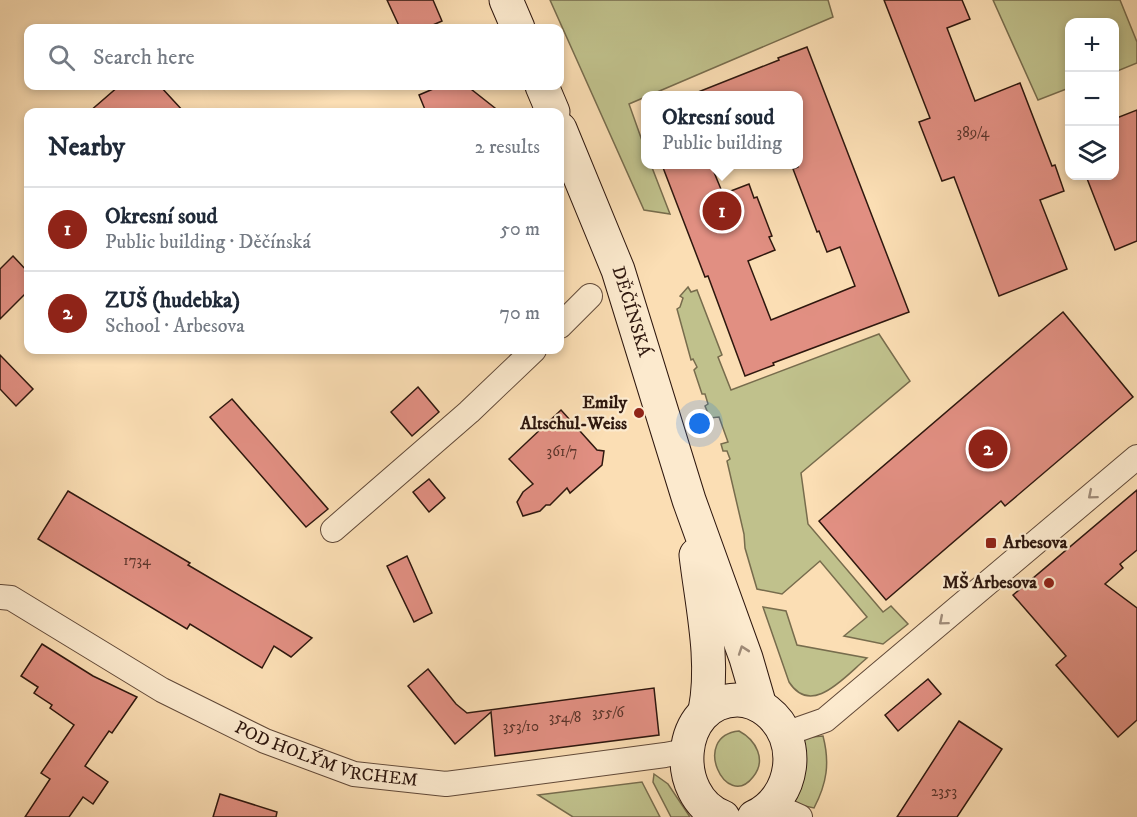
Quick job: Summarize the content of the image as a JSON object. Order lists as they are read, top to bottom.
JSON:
{
  "streets": {
    "main road": ["DĚČÍNSKÁ"],
    "street": ["POD HOLÝM VRCHEM"]
  },
  "crossings": [
    ["DĚČÍNSKÁ", "POD HOLÝM VRCHEM"]
  ],
  "places": {
    "other": ["Emily Altschul-Weiss", "MŠ Arbesova"],
    "transit": ["Arbesova"]
  },
  "house_numbers": [
    "389/4",
    "361/7",
    "1734",
    "355/6",
    "354/8",
    "353/10",
    "2353"
  ],
  "page": {
    "map_buttons": ["+", "−"],
    "search": "Search here",
    "popup": ["Okresní soud", "Public building"],
    "heading": ["Nearby", "2 results"],
    "list": [
      {
        "mark": "1",
        "name": "Okresní soud",
        "note": "Public building · Děčínská",
        "value": "50 m"
      },
      {
        "mark": "2",
        "name": "ZUŠ (hudebka)",
        "note": "School · Arbesova",
        "value": "70 m"
      }
    ],
    "pins": ["1", "2"]
  }
}
